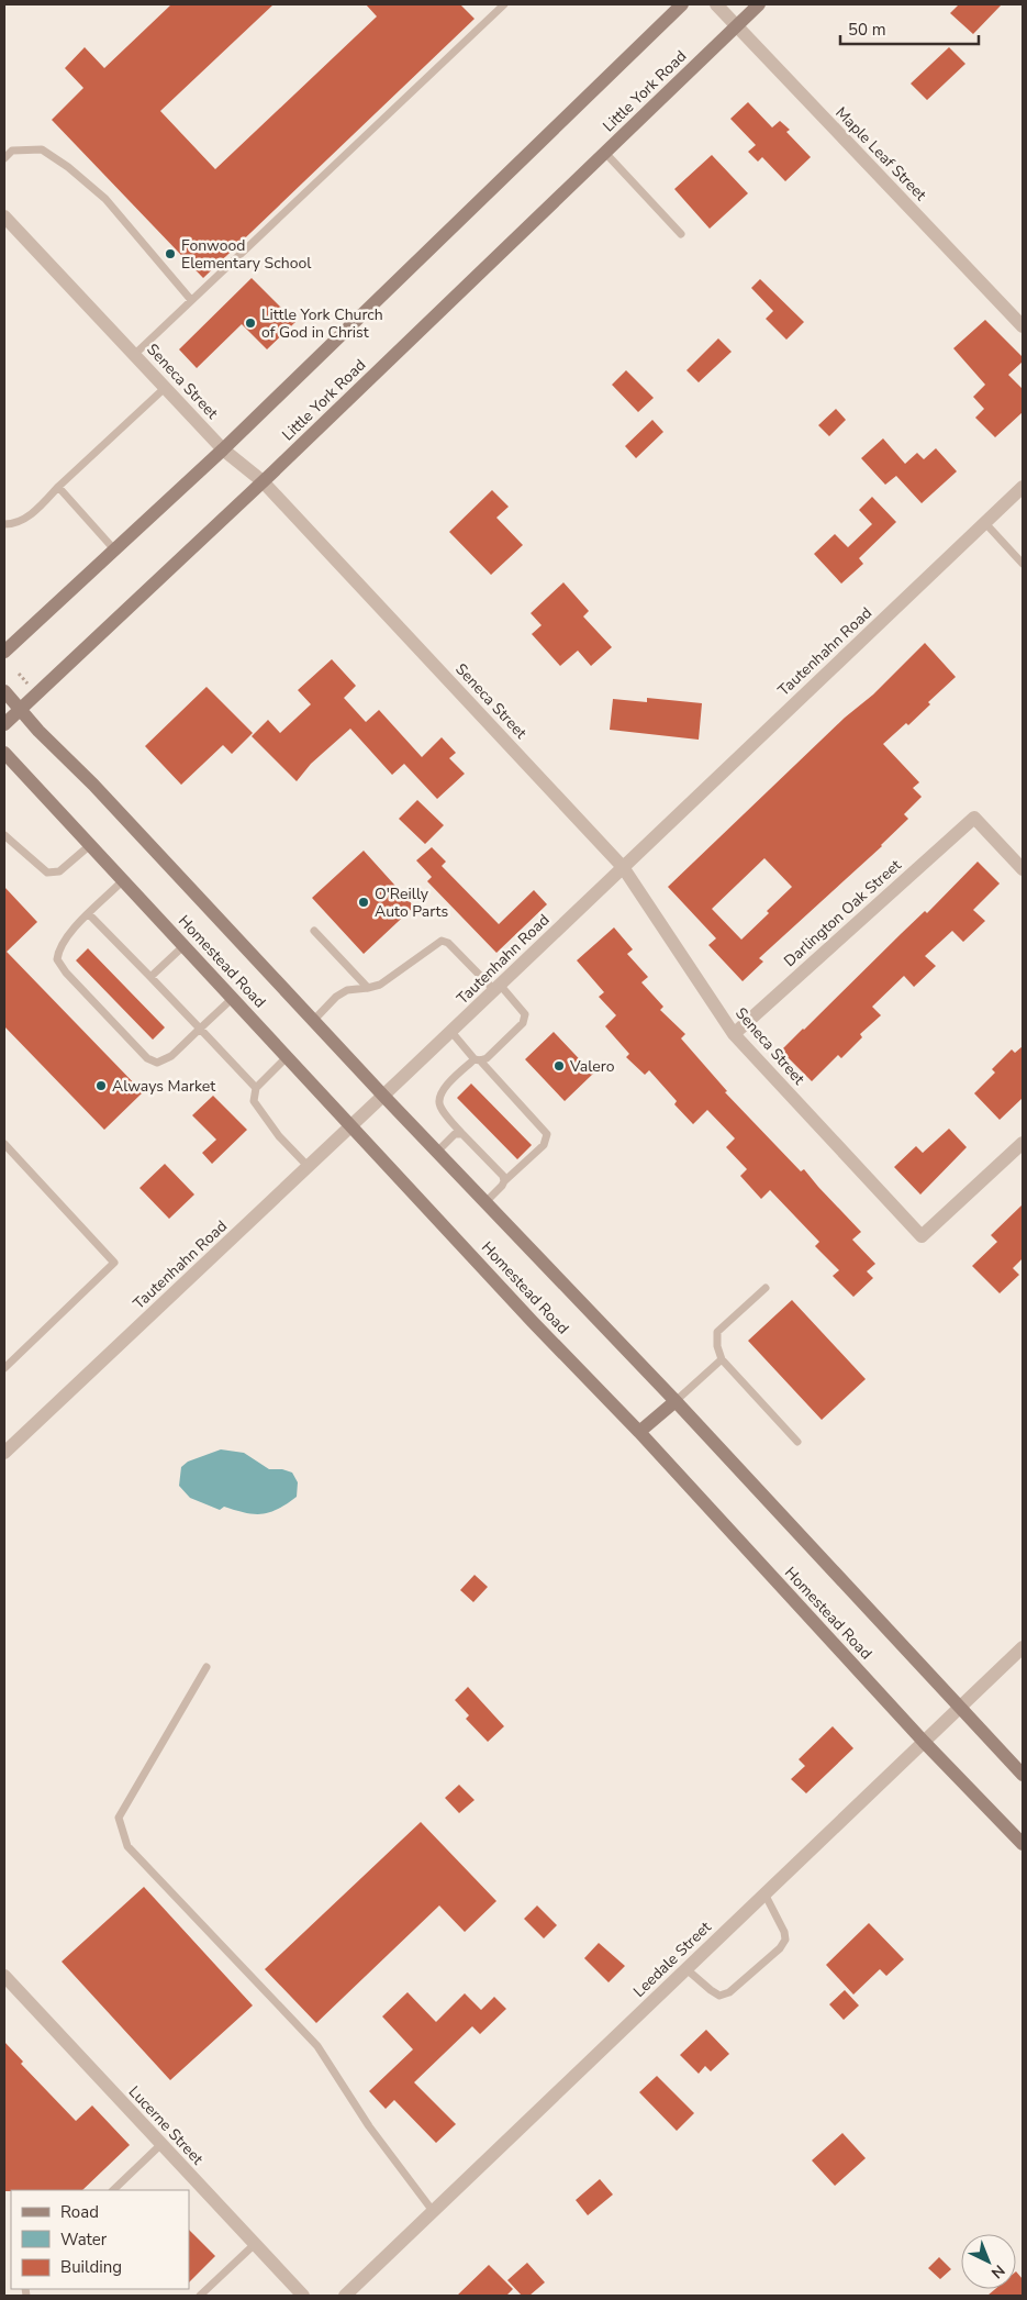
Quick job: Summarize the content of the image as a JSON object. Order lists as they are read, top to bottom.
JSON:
{
  "streets": {
    "main road": ["Little York Road", "Homestead Road"],
    "street": [
      "Maple Leaf Street",
      "Seneca Street",
      "Tautenhahn Road",
      "Darlington Oak Street",
      "Leedale Street",
      "Lucerne Street"
    ]
  },
  "crossings": [
    ["Little York Road", "Maple Leaf Street"],
    ["Little York Road", "Seneca Street"],
    ["Little York Road", "Homestead Road"],
    ["Seneca Street", "Tautenhahn Road"],
    ["Seneca Street", "Darlington Oak Street"],
    ["Tautenhahn Road", "Homestead Road"],
    ["Homestead Road", "Leedale Street"]
  ],
  "places": [
    "Fonwood Elementary School",
    "Little York Church of God in Christ",
    "O'Reilly Auto Parts",
    "Valero",
    "Always Market"
  ],
  "legend": ["Road", "Water", "Building"],
  "scale_bar": "50 m",
  "north": "bottom right"
}
